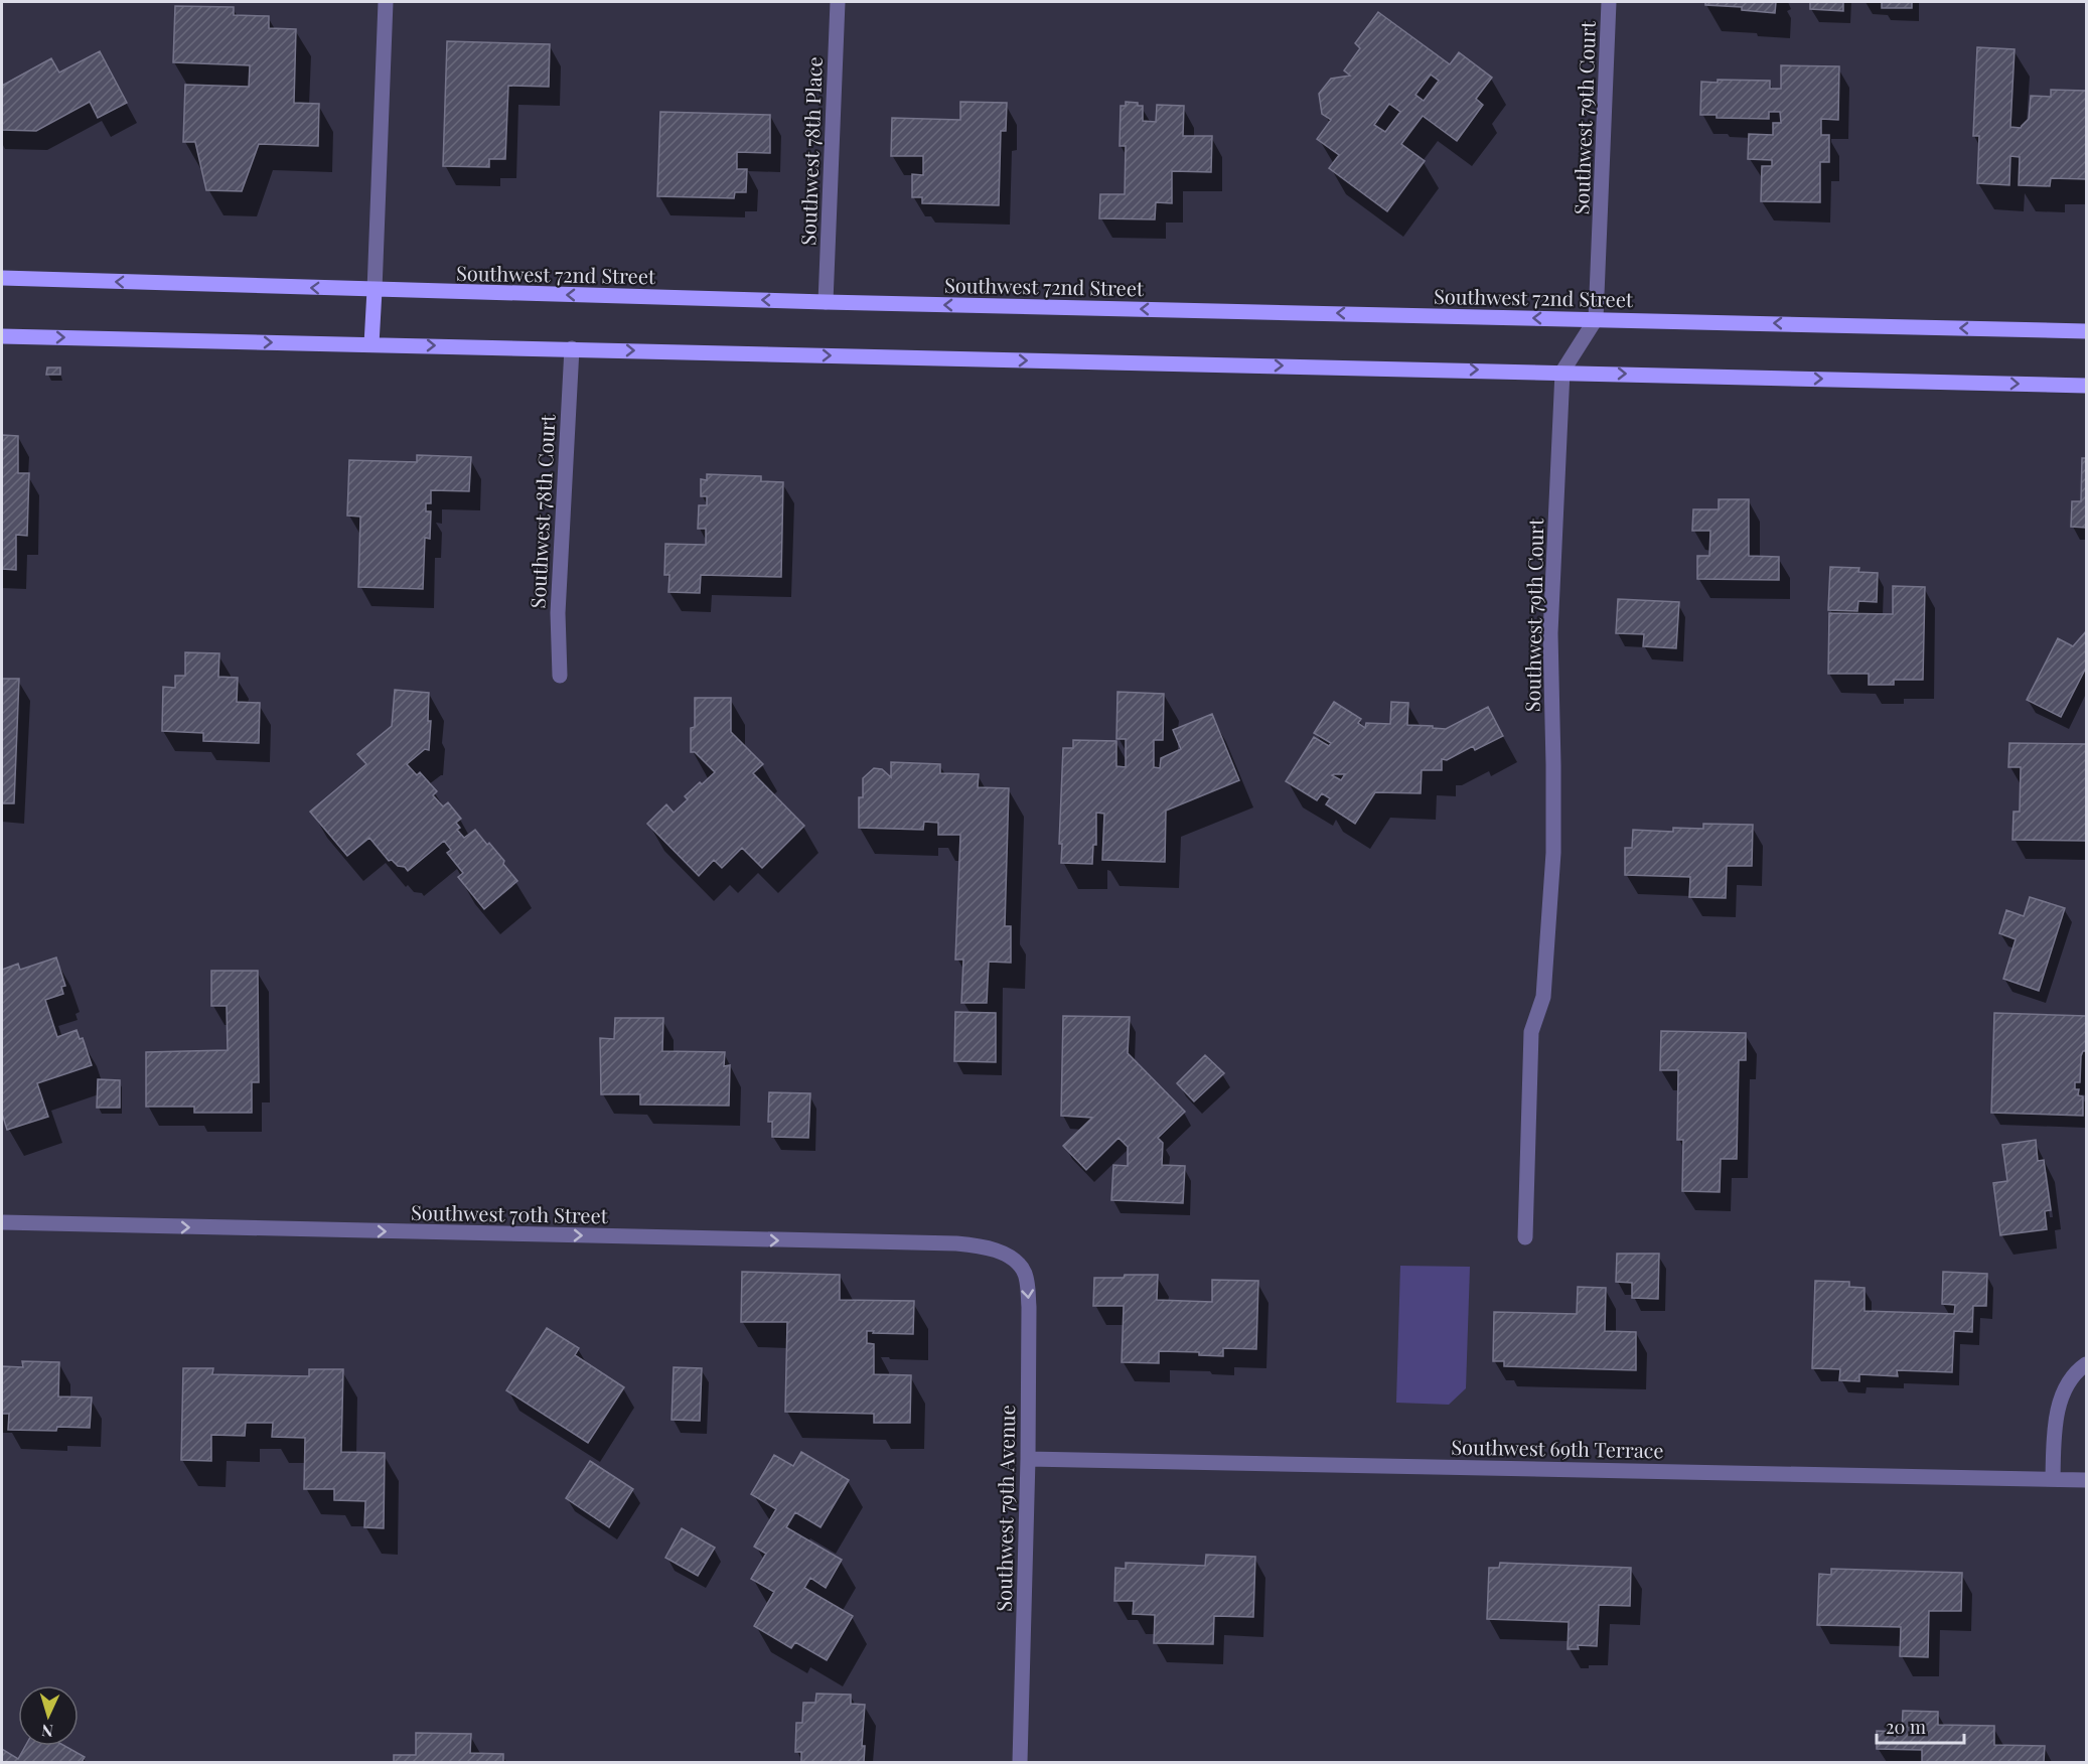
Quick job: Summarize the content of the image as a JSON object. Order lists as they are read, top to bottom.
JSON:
{
  "streets": {
    "main road": ["Southwest 72nd Street"],
    "street": [
      "Southwest 79th Court",
      "Southwest 78th Place",
      "Southwest 78th Court",
      "Southwest 70th Street",
      "Southwest 69th Terrace",
      "Southwest 79th Avenue"
    ]
  },
  "crossings": [
    ["Southwest 79th Court", "Southwest 72nd Street"],
    ["Southwest 78th Place", "Southwest 72nd Street"],
    ["Southwest 70th Street", "Southwest 79th Avenue"],
    ["Southwest 69th Terrace", "Southwest 79th Avenue"]
  ],
  "one_way": ["Southwest 70th Street", "Southwest 79th Avenue"],
  "scale_bar": "20 m",
  "north": "bottom"
}
